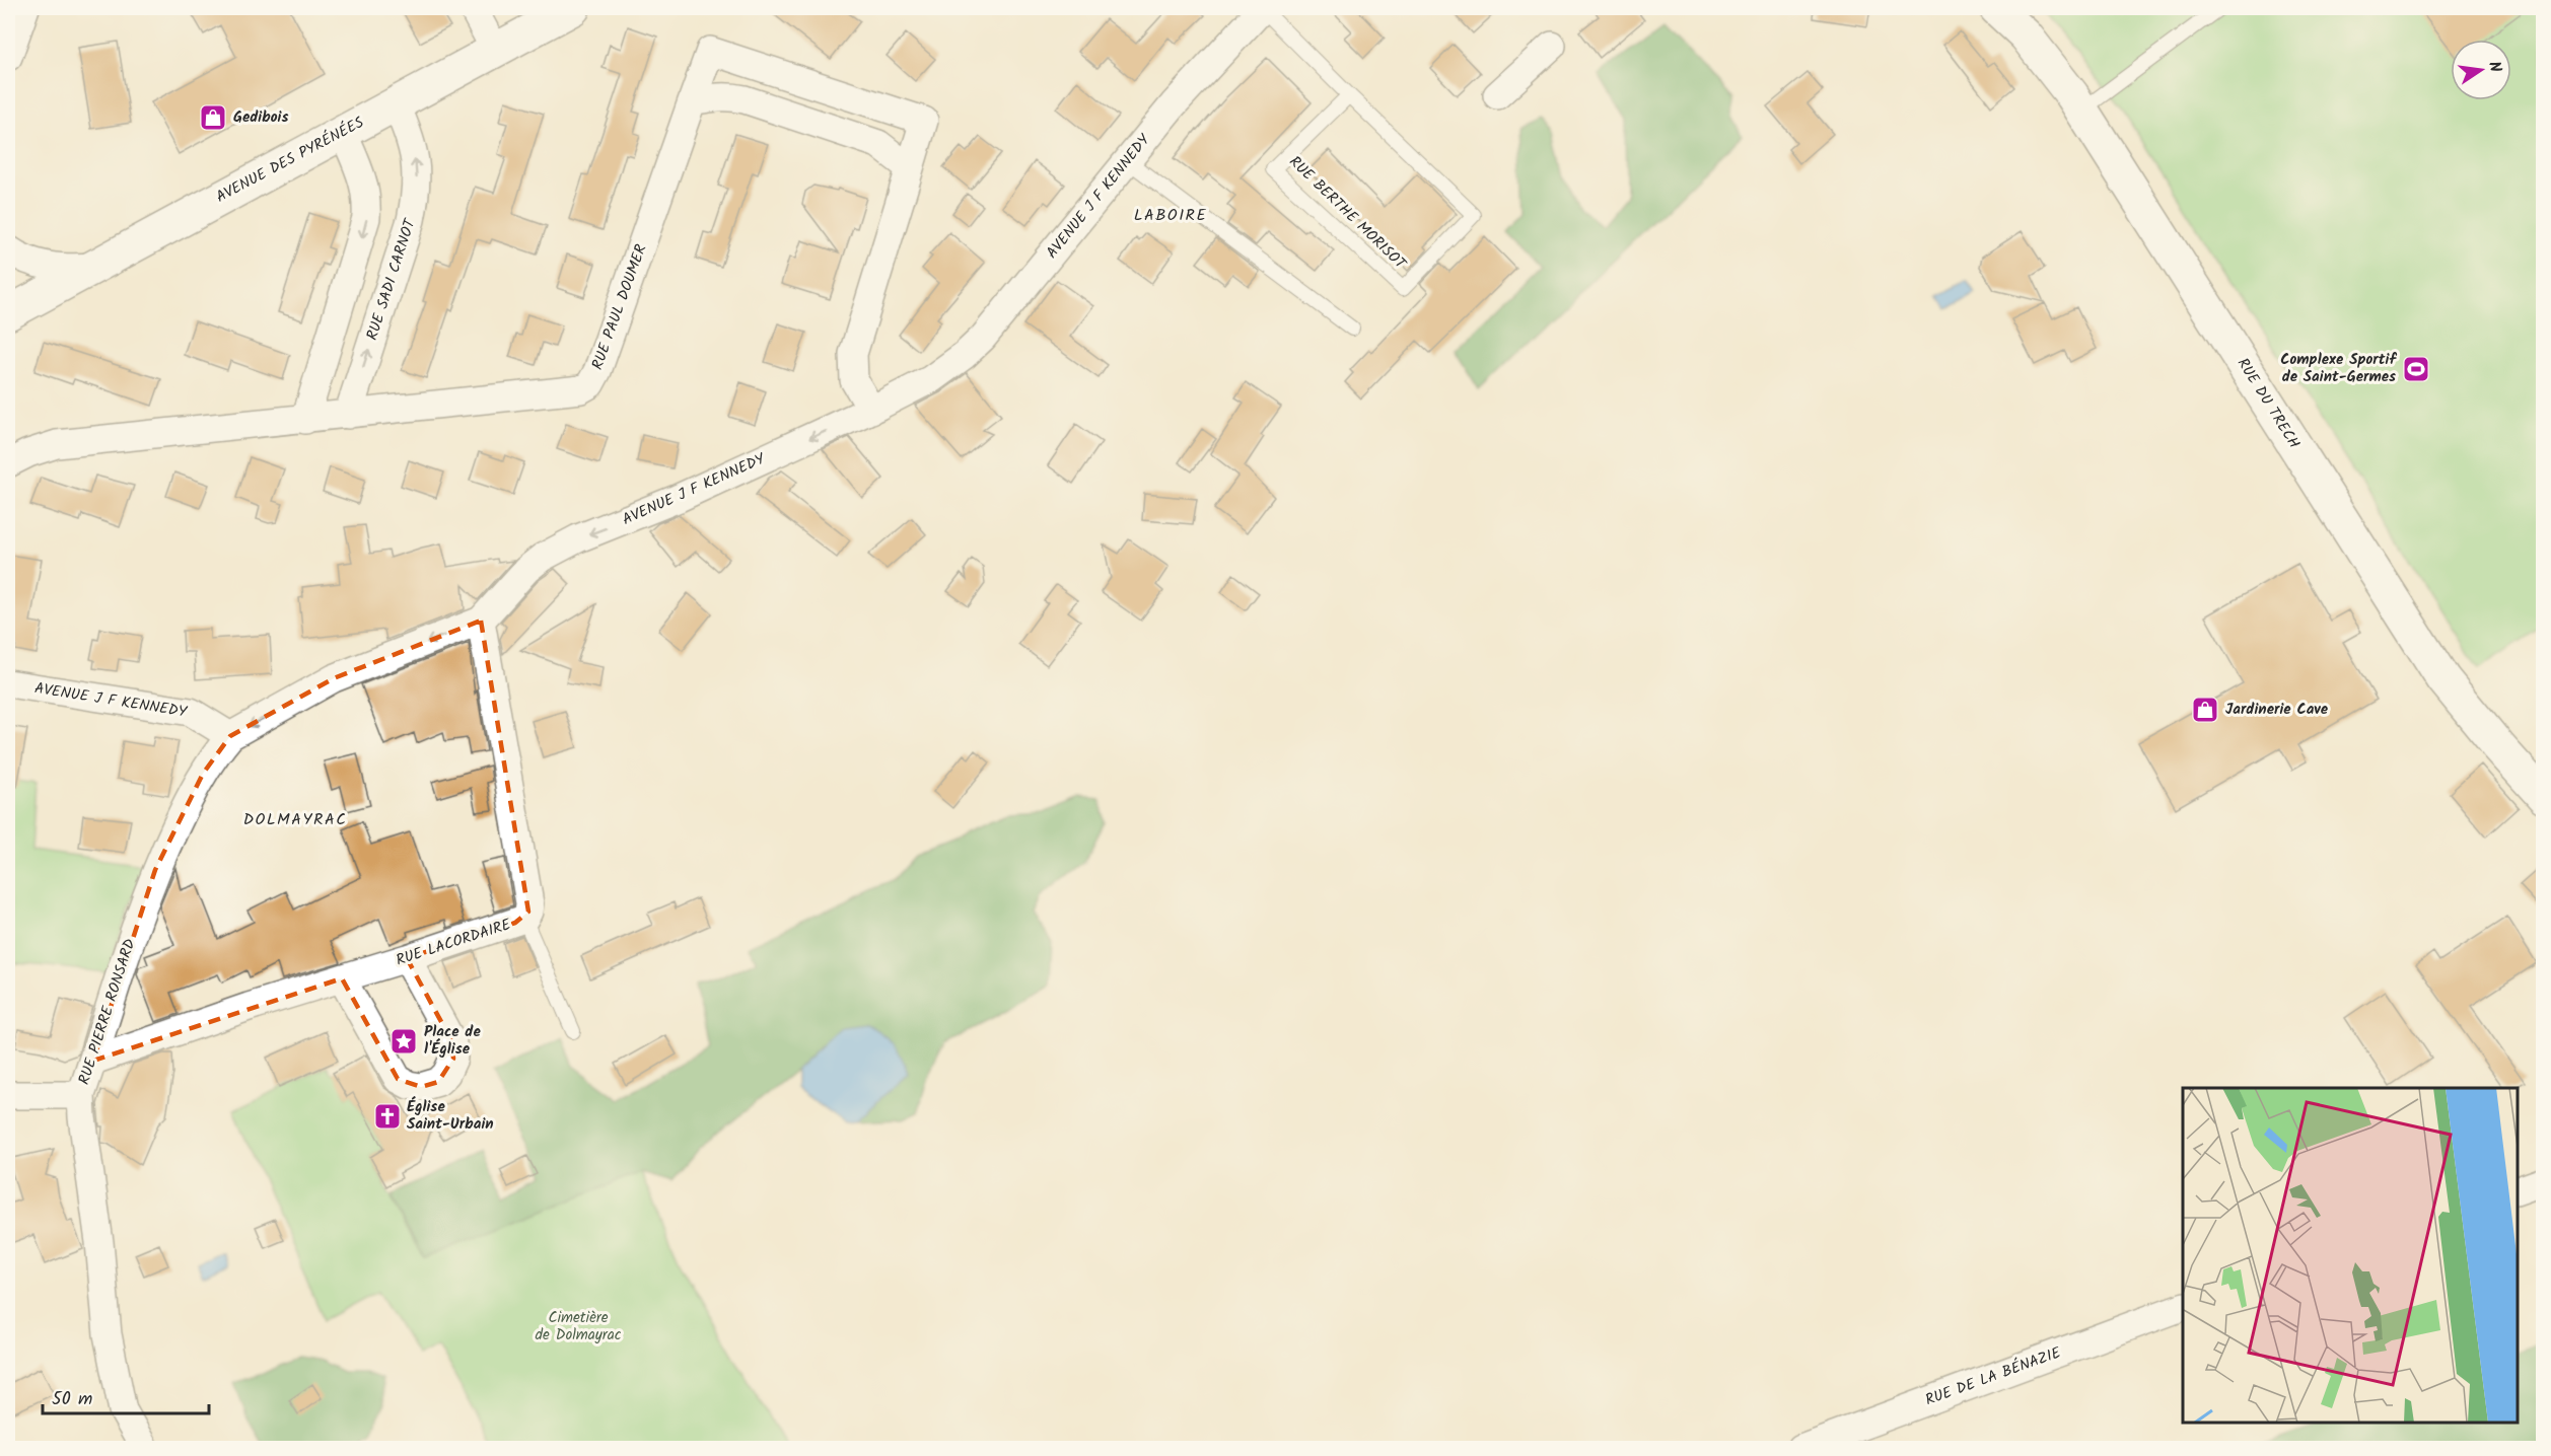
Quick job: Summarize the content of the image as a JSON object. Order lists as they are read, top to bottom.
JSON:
{
  "streets": {
    "street": [
      "AVENUE DES PYRÉNÉES",
      "AVENUE J F KENNEDY",
      "RUE SADI CARNOT",
      "RUE PAUL DOUMER",
      "RUE DU TRECH",
      "RUE LACORDAIRE",
      "RUE PIERRE RONSARD",
      "RUE DE LA BÉNAZIE"
    ],
    "lane": ["RUE BERTHE MORISOT"]
  },
  "crossings": [
    ["AVENUE DES PYRÉNÉES", "RUE SADI CARNOT"],
    ["AVENUE J F KENNEDY", "RUE BERTHE MORISOT"],
    ["AVENUE J F KENNEDY", "RUE PAUL DOUMER"],
    ["AVENUE J F KENNEDY", "RUE LACORDAIRE"],
    ["AVENUE J F KENNEDY", "RUE PIERRE RONSARD"],
    ["RUE SADI CARNOT", "RUE PAUL DOUMER"],
    ["RUE LACORDAIRE", "RUE PIERRE RONSARD"]
  ],
  "one_way": ["AVENUE J F KENNEDY"],
  "districts": ["LABOIRE", "DOLMAYRAC"],
  "parks": ["Cimetière de Dolmayrac"],
  "places": {
    "shop": ["Gedibois", "Jardinerie Cave"],
    "sports": ["Complexe Sportif de Saint-Germes"],
    "place": ["Place de l'Église"],
    "church": ["Église Saint-Urbain"]
  },
  "scale_bar": "50 m",
  "north": "right"
}
